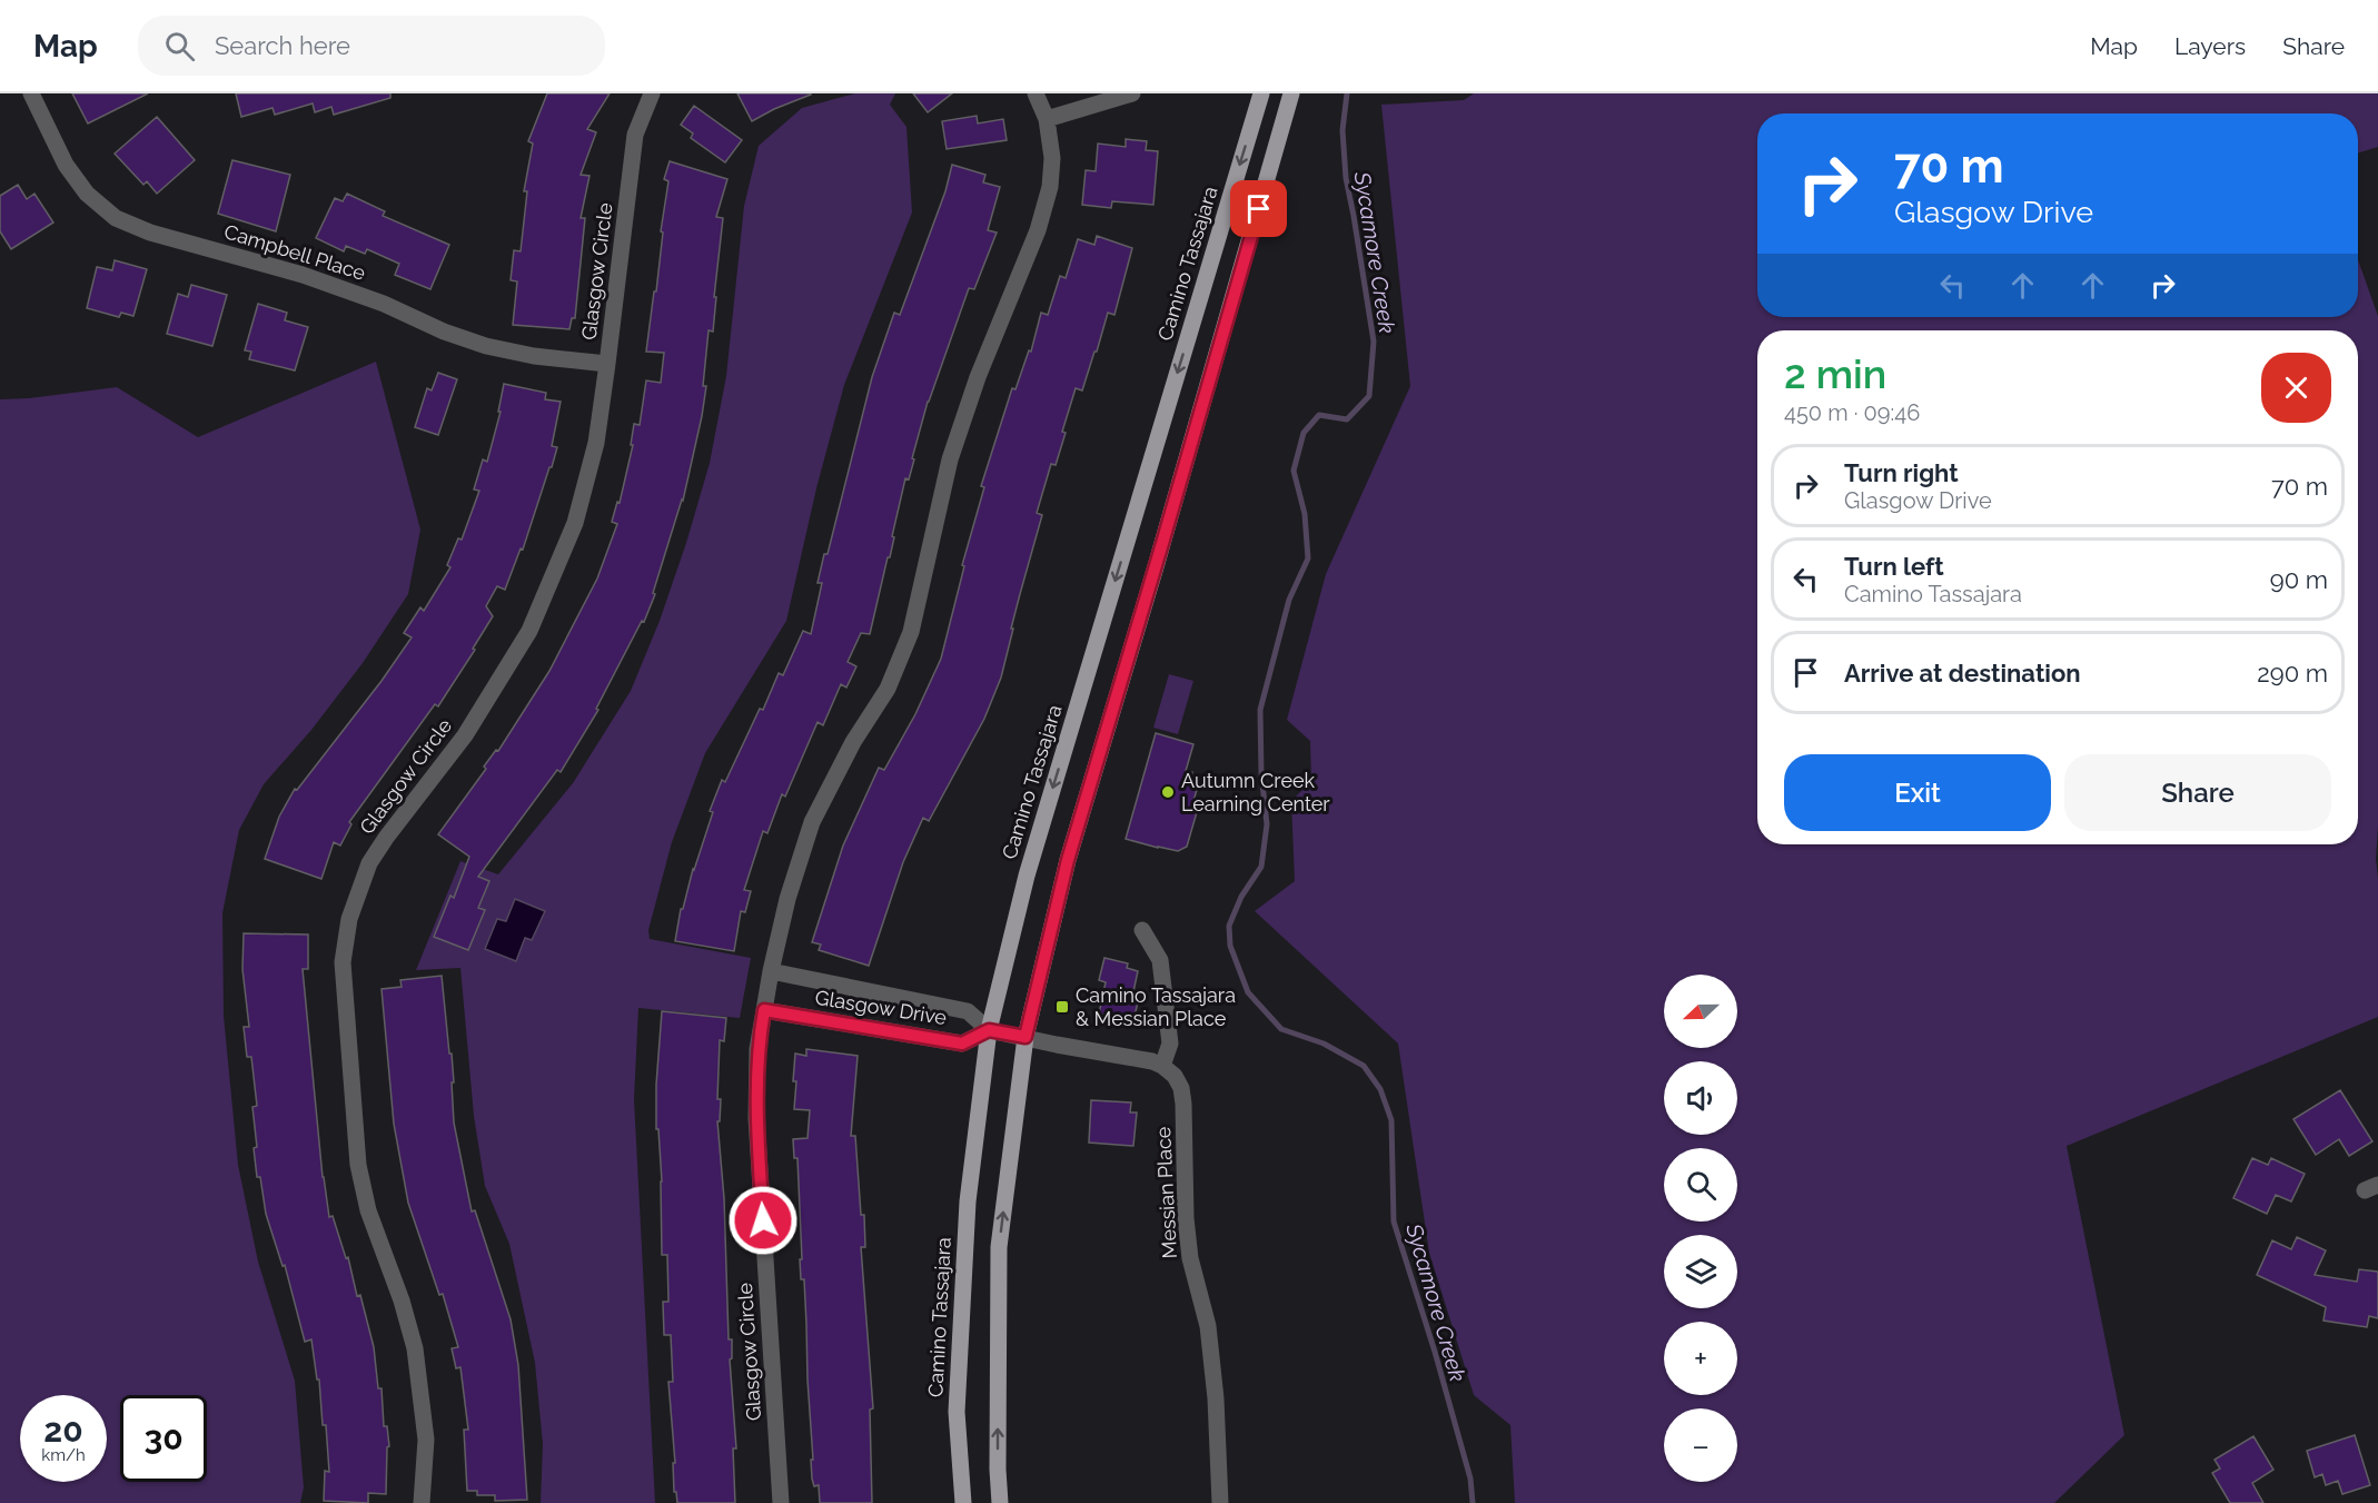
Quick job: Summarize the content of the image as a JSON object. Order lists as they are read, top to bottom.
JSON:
{
  "streets": {
    "main road": ["Camino Tassajara"],
    "street": [
      "Campbell Place",
      "Glasgow Circle",
      "Glasgow Drive",
      "Messian Place"
    ]
  },
  "crossings": [
    ["Campbell Place", "Glasgow Circle"],
    ["Camino Tassajara", "Glasgow Drive"],
    ["Glasgow Circle", "Glasgow Drive"]
  ],
  "water": ["Sycamore Creek"],
  "places": {
    "other": ["Autumn Creek Learning Center"],
    "transit": ["Camino Tassajara & Messian Place"]
  },
  "north": "left",
  "page": {
    "header": "Map",
    "search": "Search here",
    "nav": ["Map", "Layers", "Share"],
    "turn": ["70 m", "Glasgow Drive"],
    "heading": ["2 min", "450 m · 09:46"],
    "list": [
      {
        "name": "Turn right",
        "note": "Glasgow Drive",
        "value": "70 m"
      },
      {
        "name": "Turn left",
        "note": "Camino Tassajara",
        "value": "90 m"
      },
      {
        "name": "Arrive at destination",
        "value": "290 m"
      }
    ],
    "buttons": ["Exit", "Share"],
    "map_buttons": ["+", "−"],
    "speed": "20 km/h",
    "limit": "30"
  }
}
